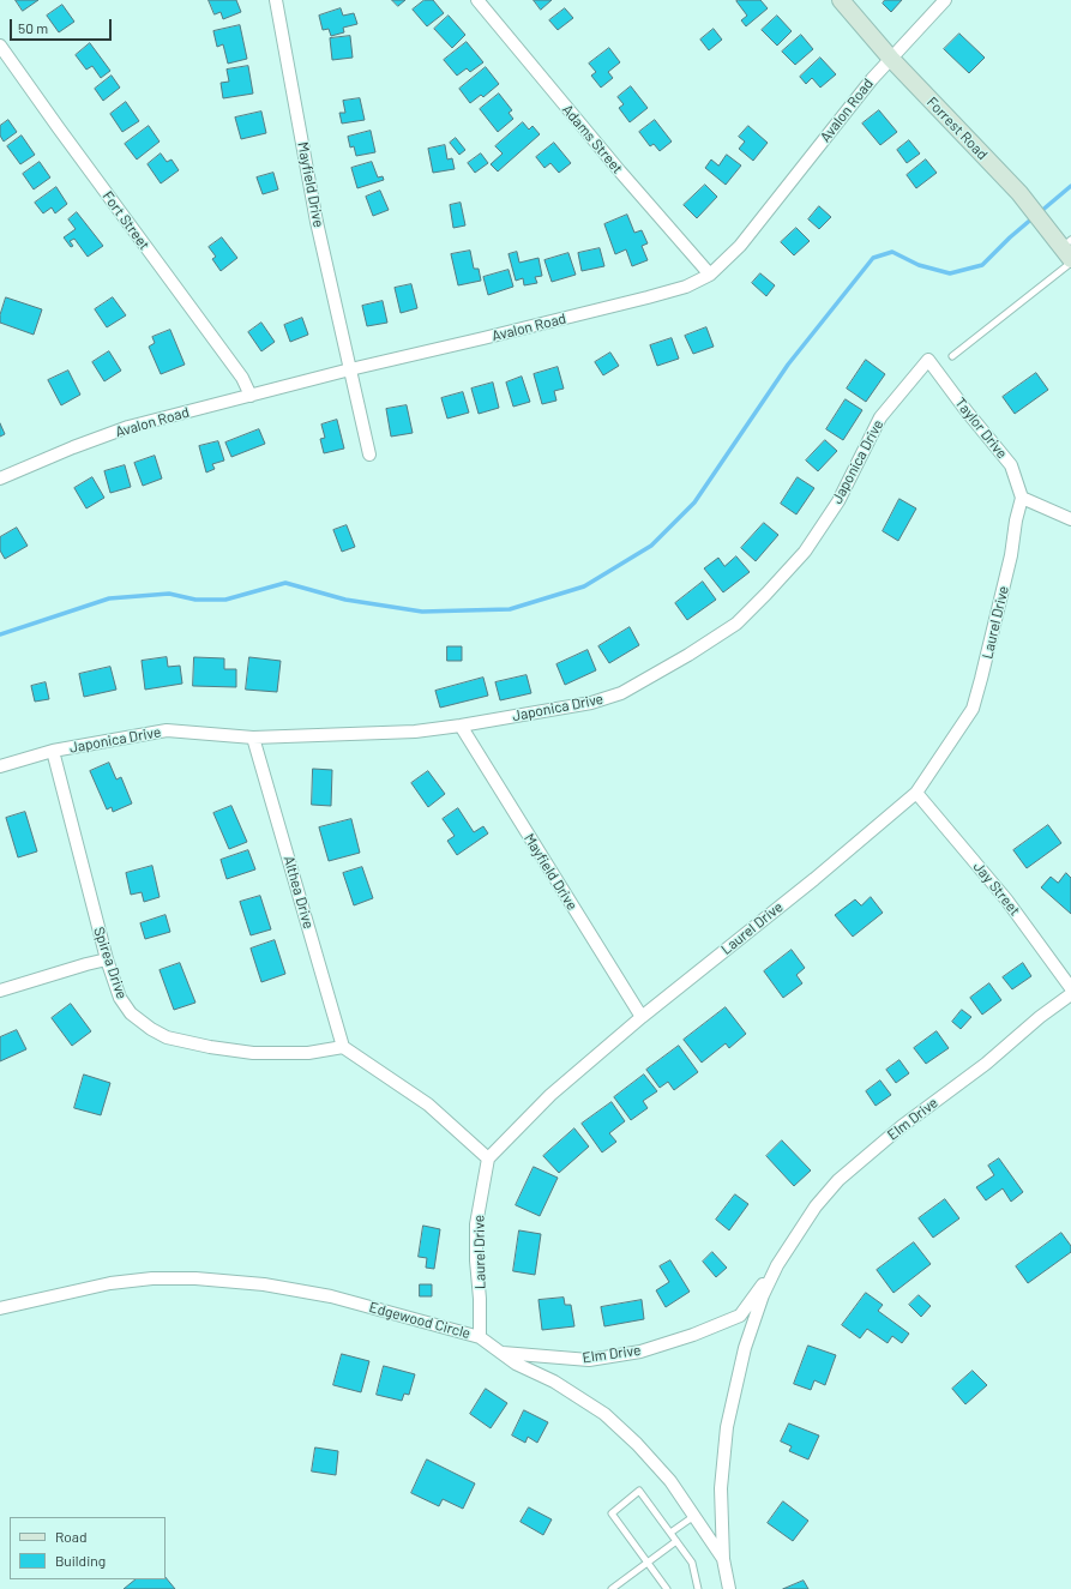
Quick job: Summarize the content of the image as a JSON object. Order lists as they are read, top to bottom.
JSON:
{
  "streets": {
    "main road": ["Forrest Road"],
    "street": [
      "Avalon Road",
      "Adams Street",
      "Mayfield Drive",
      "Fort Street",
      "Taylor Drive",
      "Japonica Drive",
      "Laurel Drive",
      "Jay Street",
      "Althea Drive",
      "Spirea Drive",
      "Elm Drive",
      "Edgewood Circle"
    ]
  },
  "crossings": [
    ["Avalon Road", "Forrest Road"],
    ["Avalon Road", "Adams Street"],
    ["Avalon Road", "Mayfield Drive"],
    ["Avalon Road", "Fort Street"],
    ["Mayfield Drive", "Japonica Drive"],
    ["Mayfield Drive", "Laurel Drive"],
    ["Taylor Drive", "Japonica Drive"],
    ["Taylor Drive", "Laurel Drive"],
    ["Japonica Drive", "Althea Drive"],
    ["Japonica Drive", "Spirea Drive"],
    ["Laurel Drive", "Jay Street"],
    ["Laurel Drive", "Edgewood Circle"],
    ["Althea Drive", "Spirea Drive"],
    ["Elm Drive", "Edgewood Circle"]
  ],
  "legend": ["Road", "Building"],
  "scale_bar": "50 m"
}
